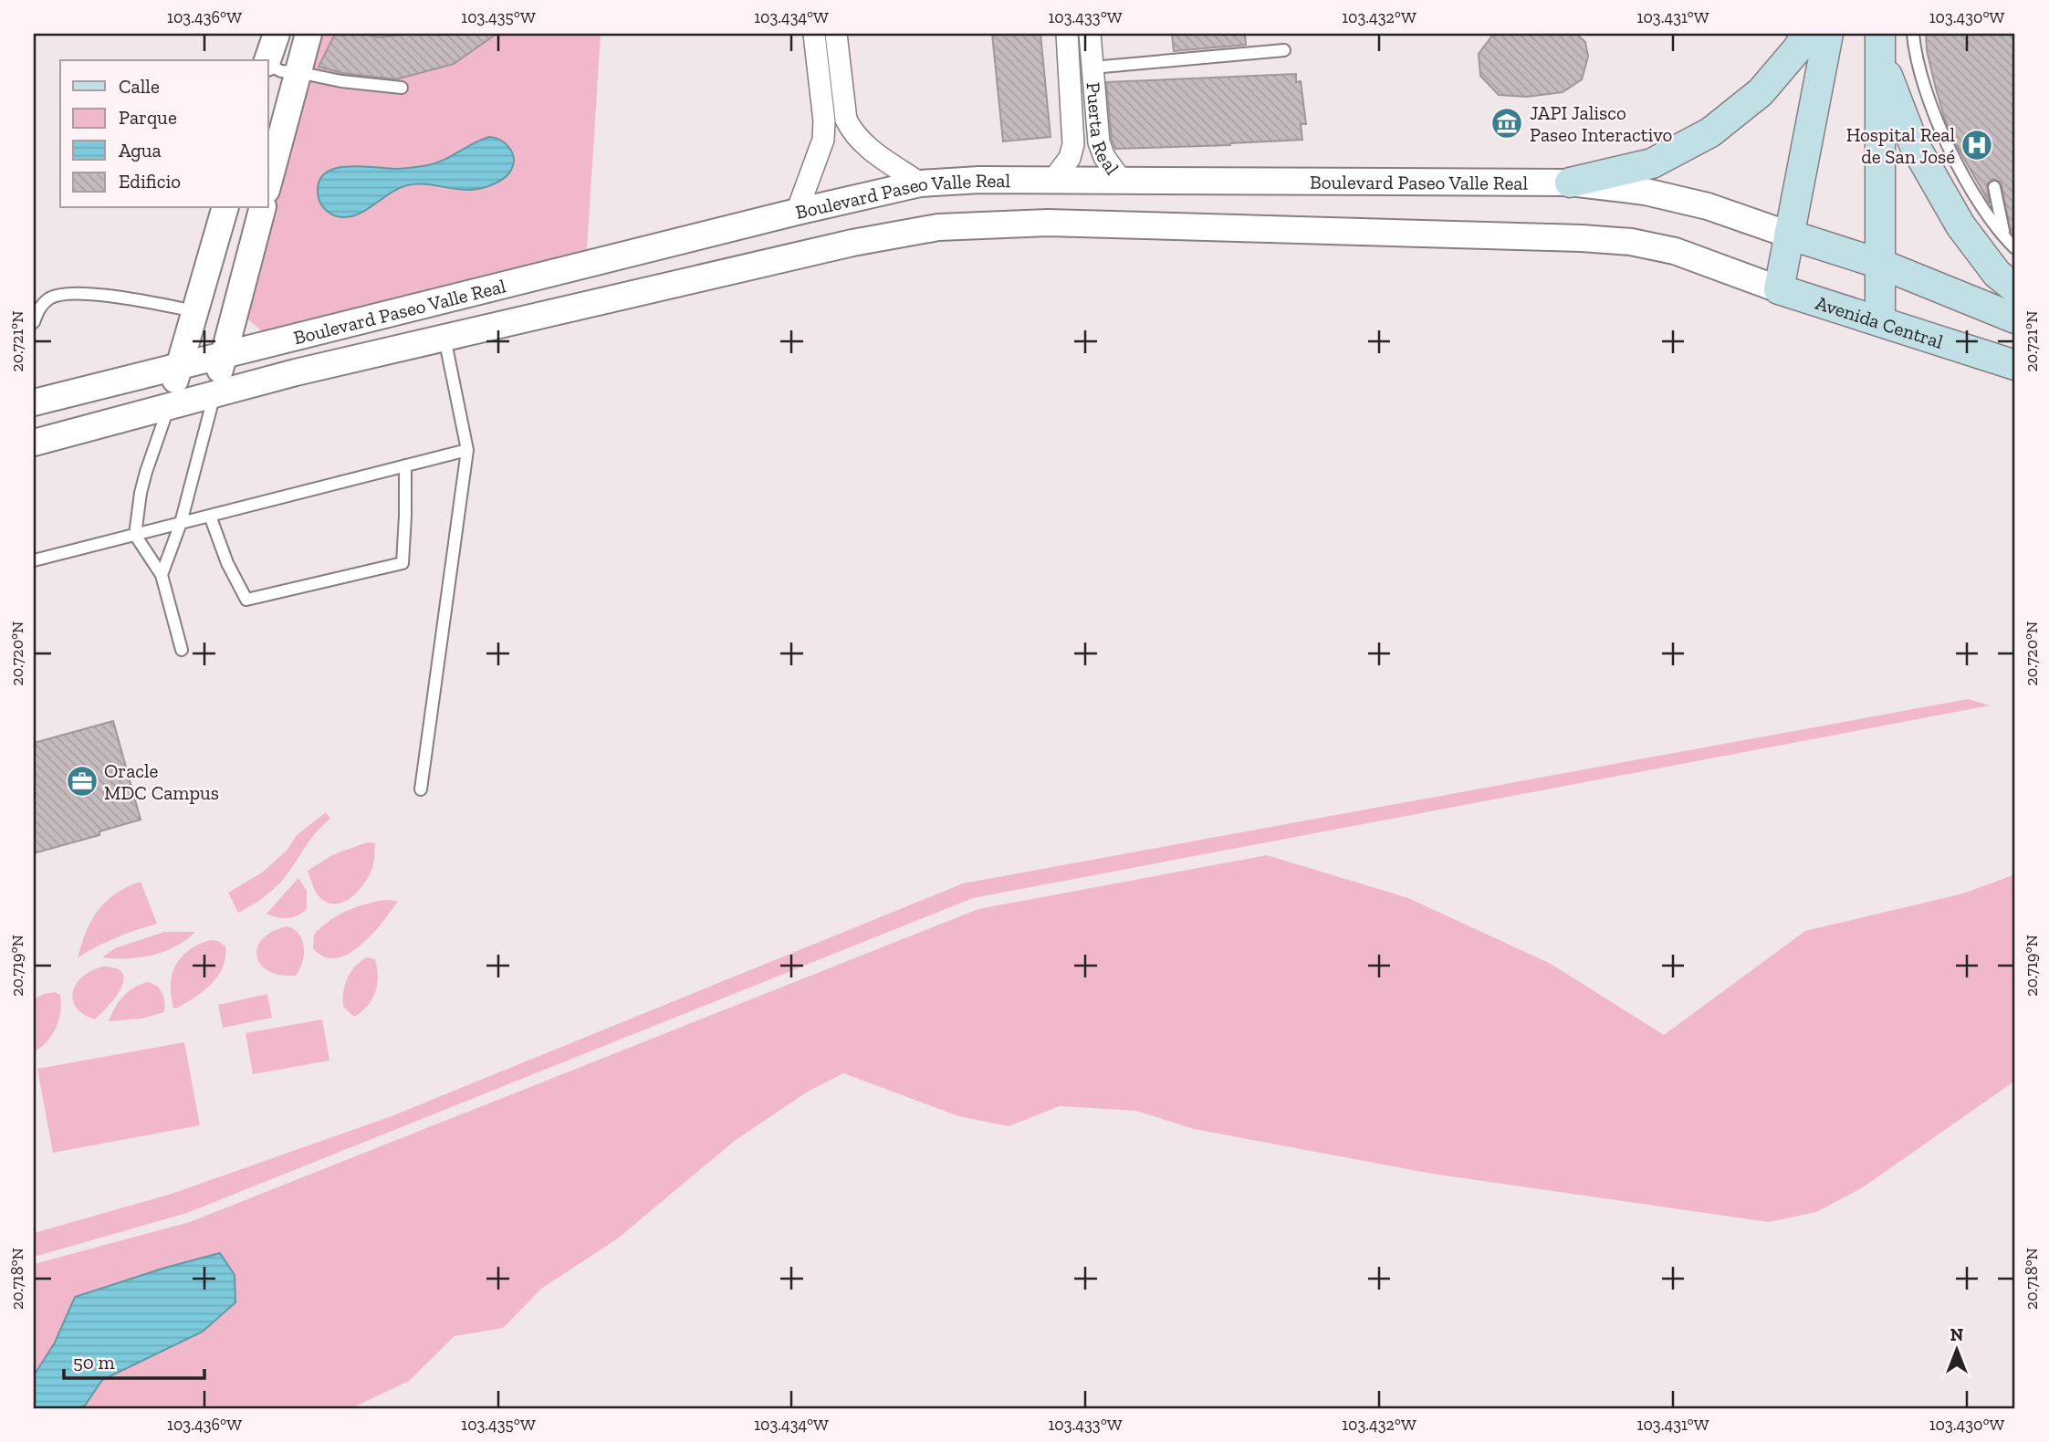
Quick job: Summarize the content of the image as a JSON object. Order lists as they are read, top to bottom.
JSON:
{
  "streets": {
    "main road": ["Avenida Central"],
    "street": ["Puerta Real", "Boulevard Paseo Valle Real"]
  },
  "crossings": [
    ["Puerta Real", "Boulevard Paseo Valle Real"],
    ["Boulevard Paseo Valle Real", "Avenida Central"]
  ],
  "places": {
    "museum": ["JAPI Jalisco Paseo Interactivo"],
    "hospital": ["Hospital Real de San José"],
    "office": ["Oracle MDC Campus"]
  },
  "legend": [
    "Calle",
    "Parque",
    "Agua",
    "Edificio"
  ],
  "scale_bar": "50 m",
  "north": "top",
  "coordinates": [
    "103.436°W",
    "103.435°W",
    "103.434°W",
    "103.433°W",
    "103.432°W",
    "103.431°W",
    "103.430°W",
    "20.721°N",
    "20.720°N",
    "20.719°N",
    "20.718°N"
  ]
}
